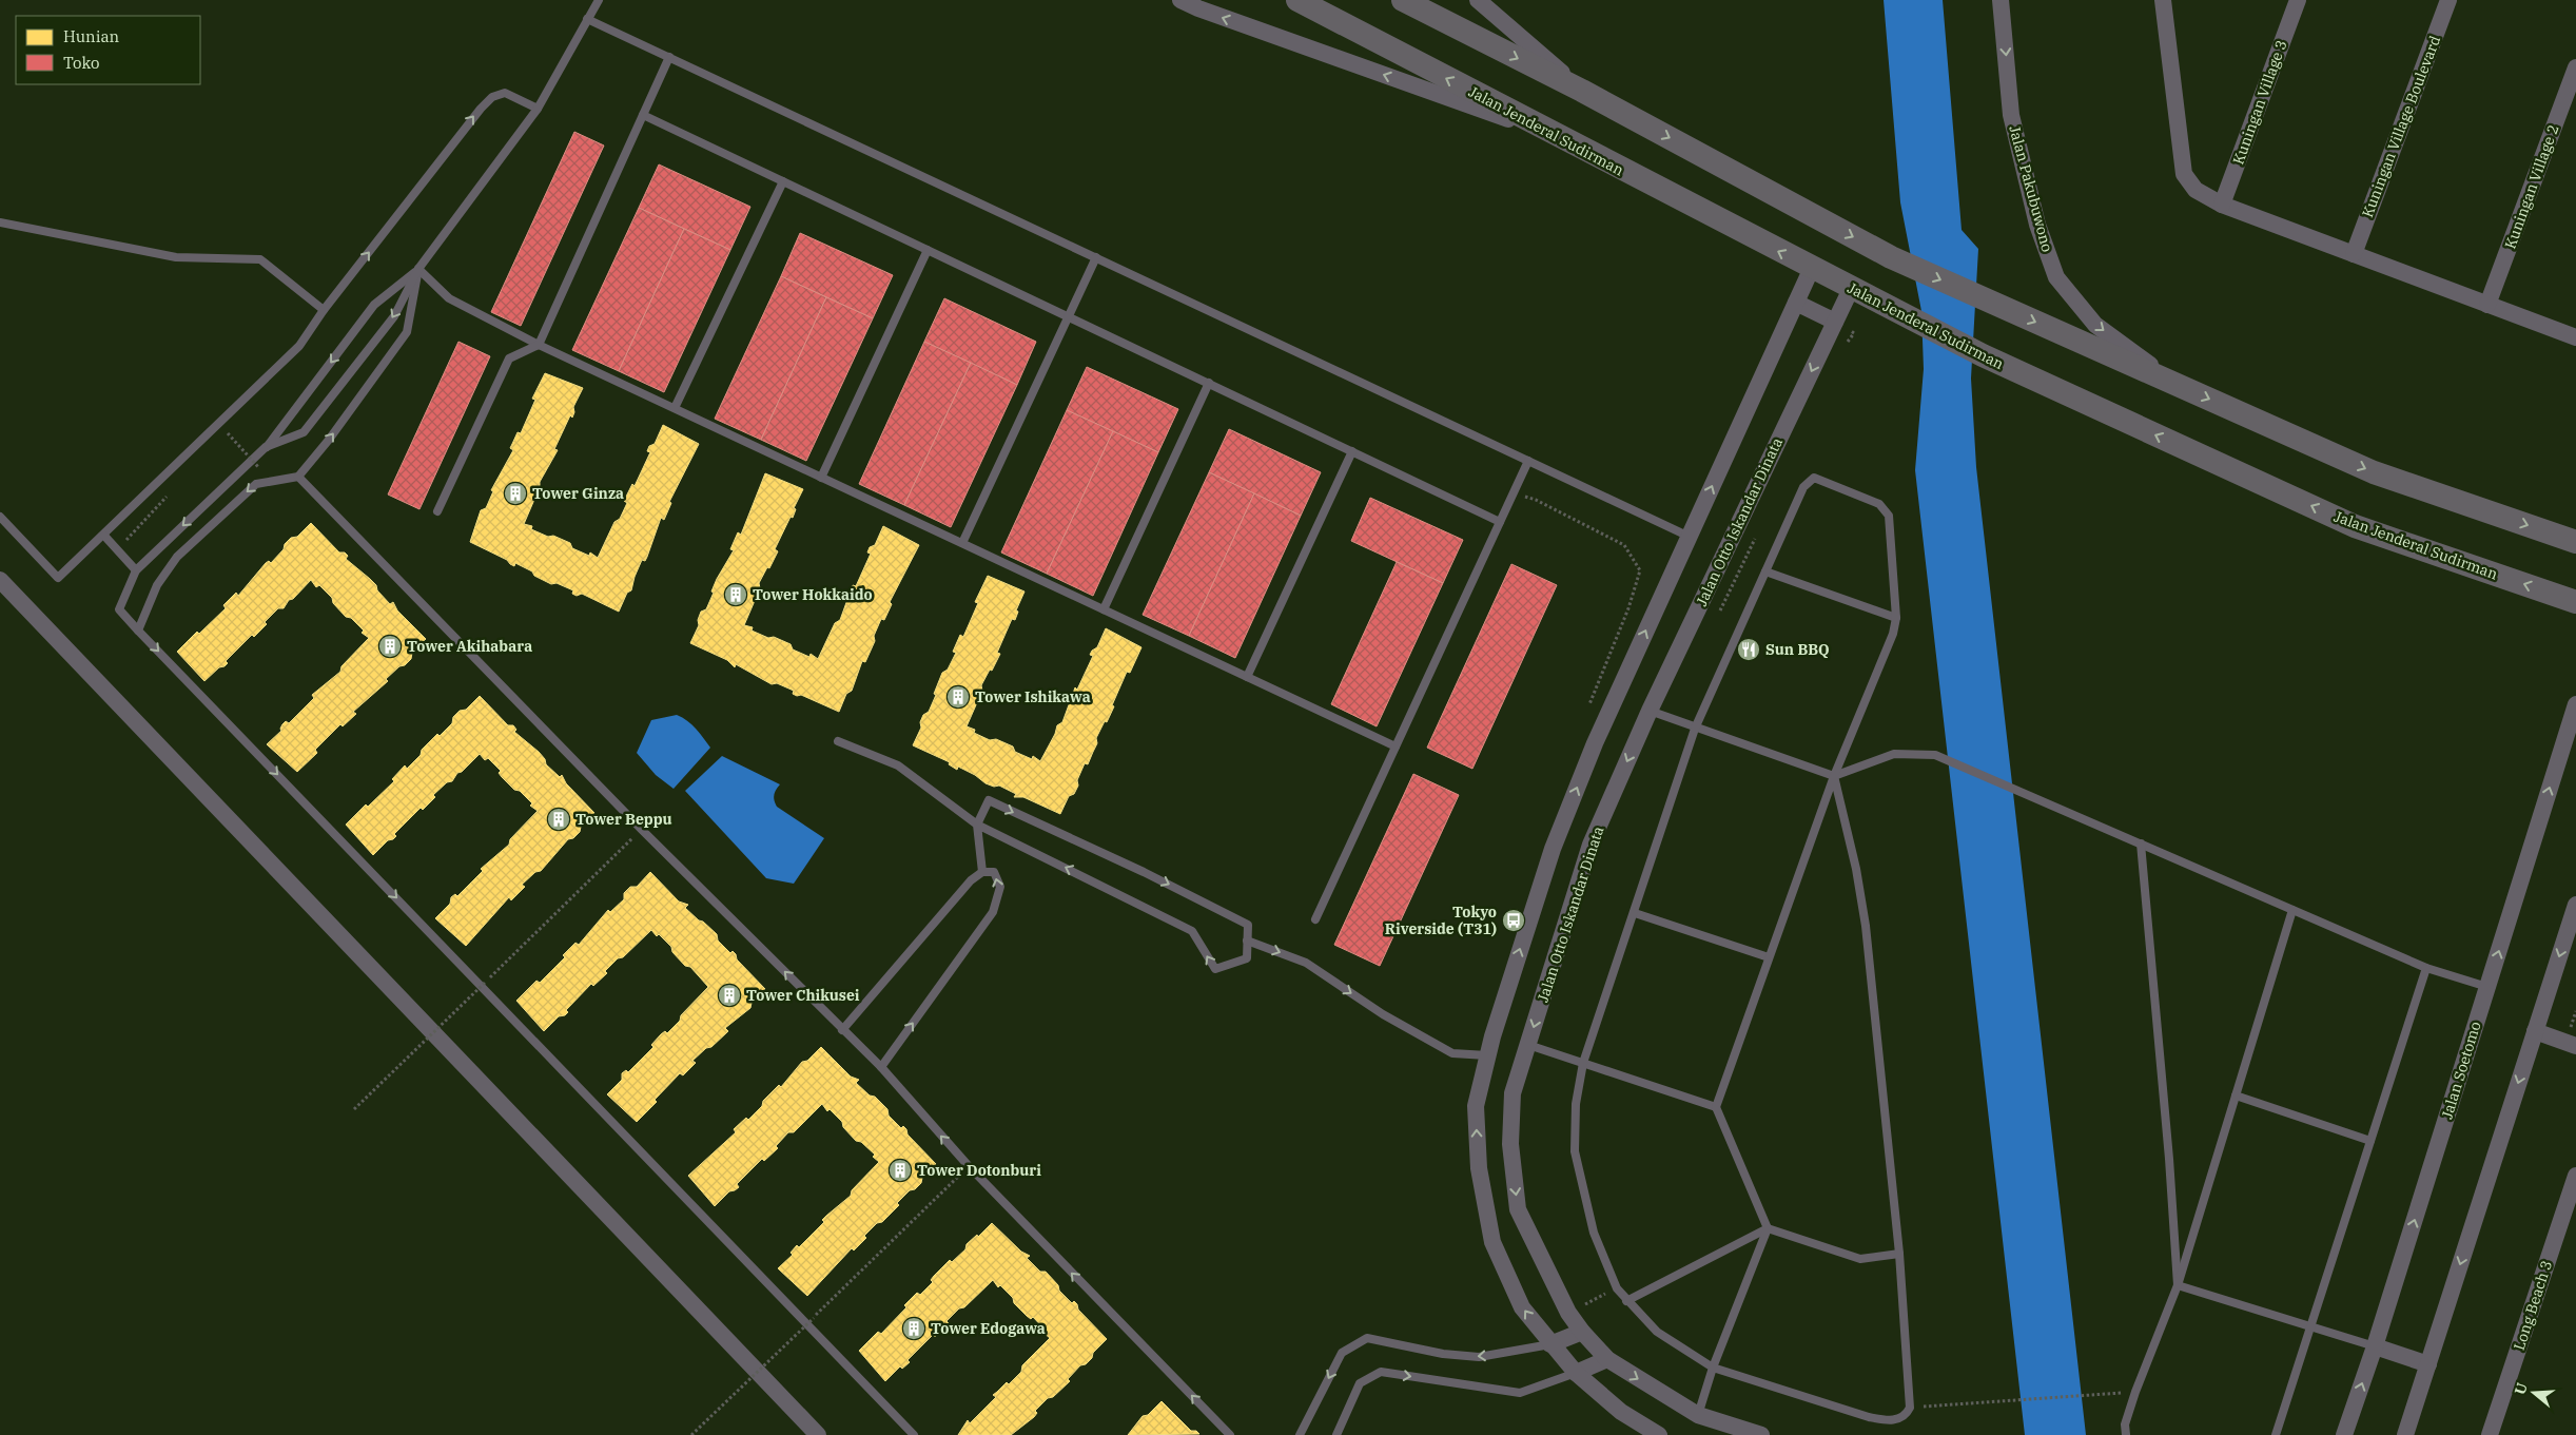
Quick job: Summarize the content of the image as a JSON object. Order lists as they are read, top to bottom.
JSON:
{
  "streets": {
    "main road": ["Jalan Jenderal Sudirman"],
    "street": [
      "Kuningan Village 3",
      "Kuningan Village Boulevard",
      "Kuningan Village 2",
      "Jalan Pakubuwono",
      "Jalan Otto Iskandar Dinata",
      "Jalan Soetomo",
      "Long Beach 3"
    ]
  },
  "crossings": [
    ["Jalan Jenderal Sudirman", "Jalan Otto Iskandar Dinata"]
  ],
  "one_way": ["Jalan Pakubuwono"],
  "places": {
    "building": [
      "Tower Ginza",
      "Tower Hokkaido",
      "Tower Akihabara",
      "Tower Ishikawa",
      "Tower Beppu",
      "Tower Chikusei",
      "Tower Dotonburi",
      "Tower Edogawa"
    ],
    "restaurant": ["Sun BBQ"],
    "bus stop": ["Tokyo Riverside (T31)"]
  },
  "legend": ["Hunian", "Toko"],
  "north": "left"
}
